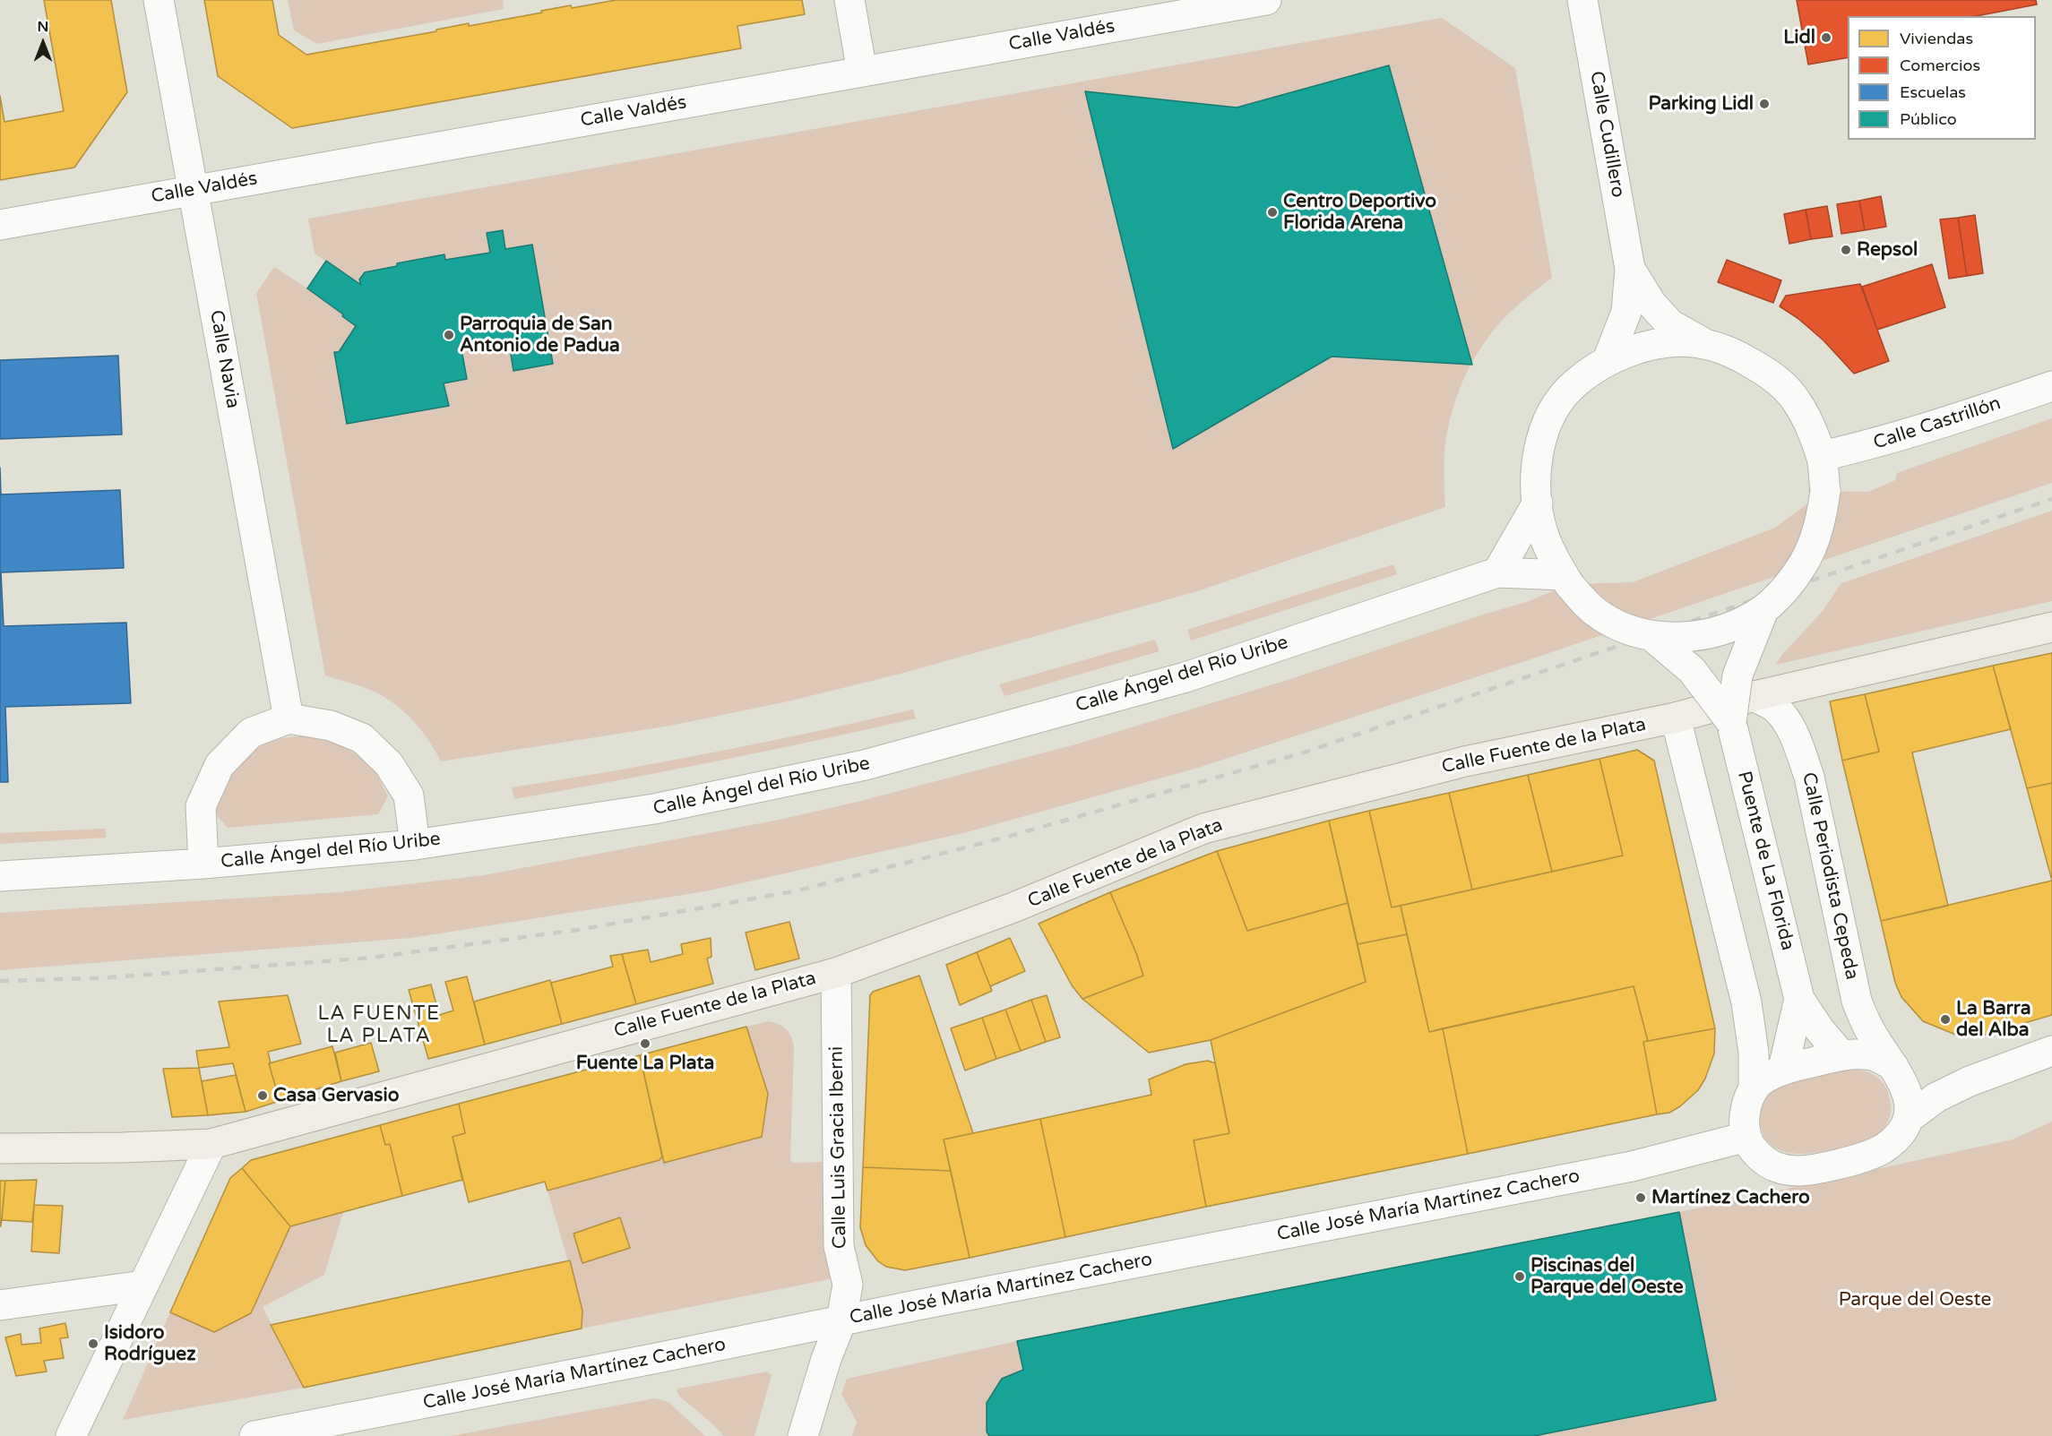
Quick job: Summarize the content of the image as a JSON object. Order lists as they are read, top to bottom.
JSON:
{
  "streets": {
    "main road": ["Calle Fuente de la Plata"],
    "street": [
      "Calle Valdés",
      "Calle Cudillero",
      "Calle Navia",
      "Calle Castrillón",
      "Calle Ángel del Río Uribe",
      "Puente de La Florida",
      "Calle Periodista Cepeda",
      "Calle Luis Gracia Iberni",
      "Calle José María Martínez Cachero"
    ]
  },
  "crossings": [
    ["Calle Valdés", "Calle Navia"],
    ["Calle Fuente de la Plata", "Calle Periodista Cepeda"],
    ["Calle Fuente de la Plata", "Calle Luis Gracia Iberni"],
    ["Puente de La Florida", "Calle Periodista Cepeda"],
    ["Puente de La Florida", "Calle José María Martínez Cachero"],
    ["Calle Periodista Cepeda", "Calle José María Martínez Cachero"],
    ["Calle Luis Gracia Iberni", "Calle José María Martínez Cachero"]
  ],
  "districts": ["LA FUENTE LA PLATA"],
  "parks": ["Parque del Oeste"],
  "places": [
    "Lidl",
    "Parking Lidl",
    "Centro Deportivo Florida Arena",
    "Repsol",
    "Parroquia de San Antonio de Padua",
    "La Barra del Alba",
    "Fuente La Plata",
    "Casa Gervasio",
    "Martínez Cachero",
    "Piscinas del Parque del Oeste",
    "Isidoro Rodríguez"
  ],
  "legend": [
    "Viviendas",
    "Comercios",
    "Escuelas",
    "Público"
  ],
  "north": "top"
}
